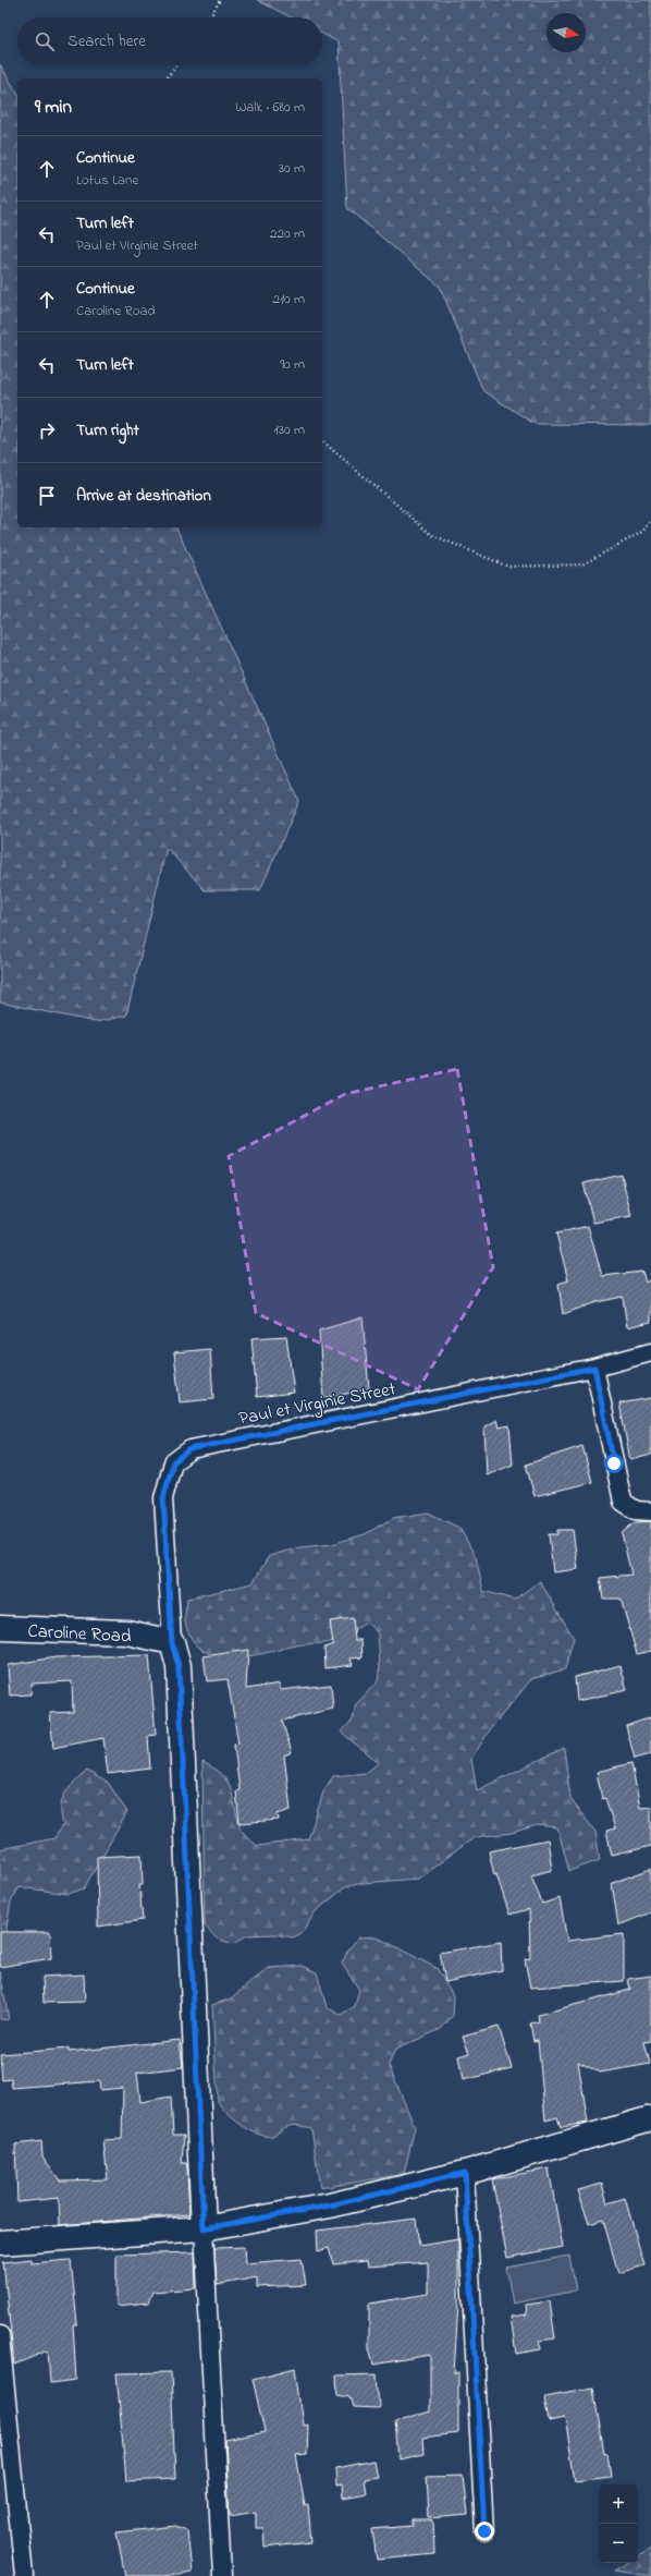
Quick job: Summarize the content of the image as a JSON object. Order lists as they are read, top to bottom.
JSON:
{
  "streets": {
    "main road": ["Caroline Road"],
    "street": ["Paul et Virginie Street"]
  },
  "crossings": [
    ["Paul et Virginie Street", "Caroline Road"]
  ],
  "north": "right",
  "page": {
    "search": "Search here",
    "heading": ["9 min", "Walk · 680 m"],
    "list": [
      ["Continue", "Lotus Lane", "30 m"],
      ["Turn left", "Paul et Virginie Street", "220 m"],
      ["Continue", "Caroline Road", "210 m"],
      ["Turn left", "90 m"],
      ["Turn right", "130 m"],
      "Arrive at destination"
    ],
    "map_buttons": ["+", "−"]
  }
}
